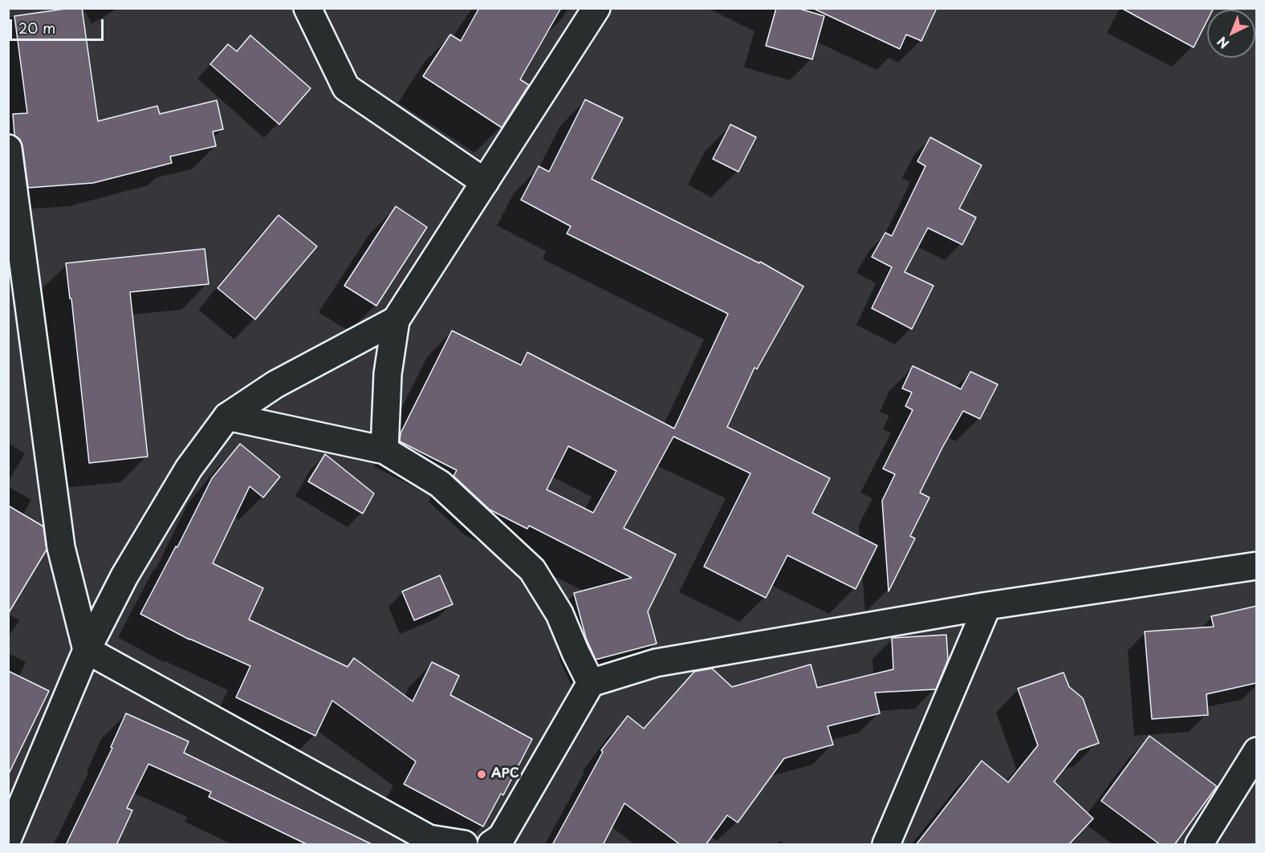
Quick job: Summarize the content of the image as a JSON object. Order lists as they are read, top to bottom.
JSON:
{
  "places": ["APC"],
  "scale_bar": "20 m",
  "north": "bottom left"
}
